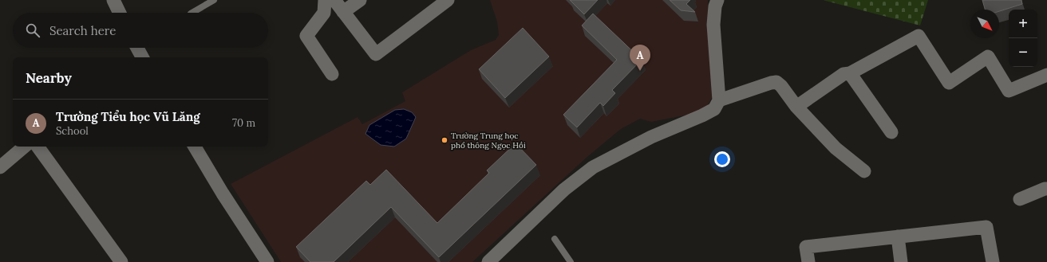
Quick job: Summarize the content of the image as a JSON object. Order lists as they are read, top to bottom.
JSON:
{
  "places": ["Trường Trung học phổ thông Ngọc Hồi"],
  "north": "bottom right",
  "page": {
    "map_buttons": ["+", "−"],
    "search": "Search here",
    "pins": "A",
    "heading": "Nearby",
    "list": [
      {
        "mark": "A",
        "name": "Trường Tiểu học Vũ Lăng",
        "note": "School",
        "value": "70 m"
      }
    ]
  }
}
